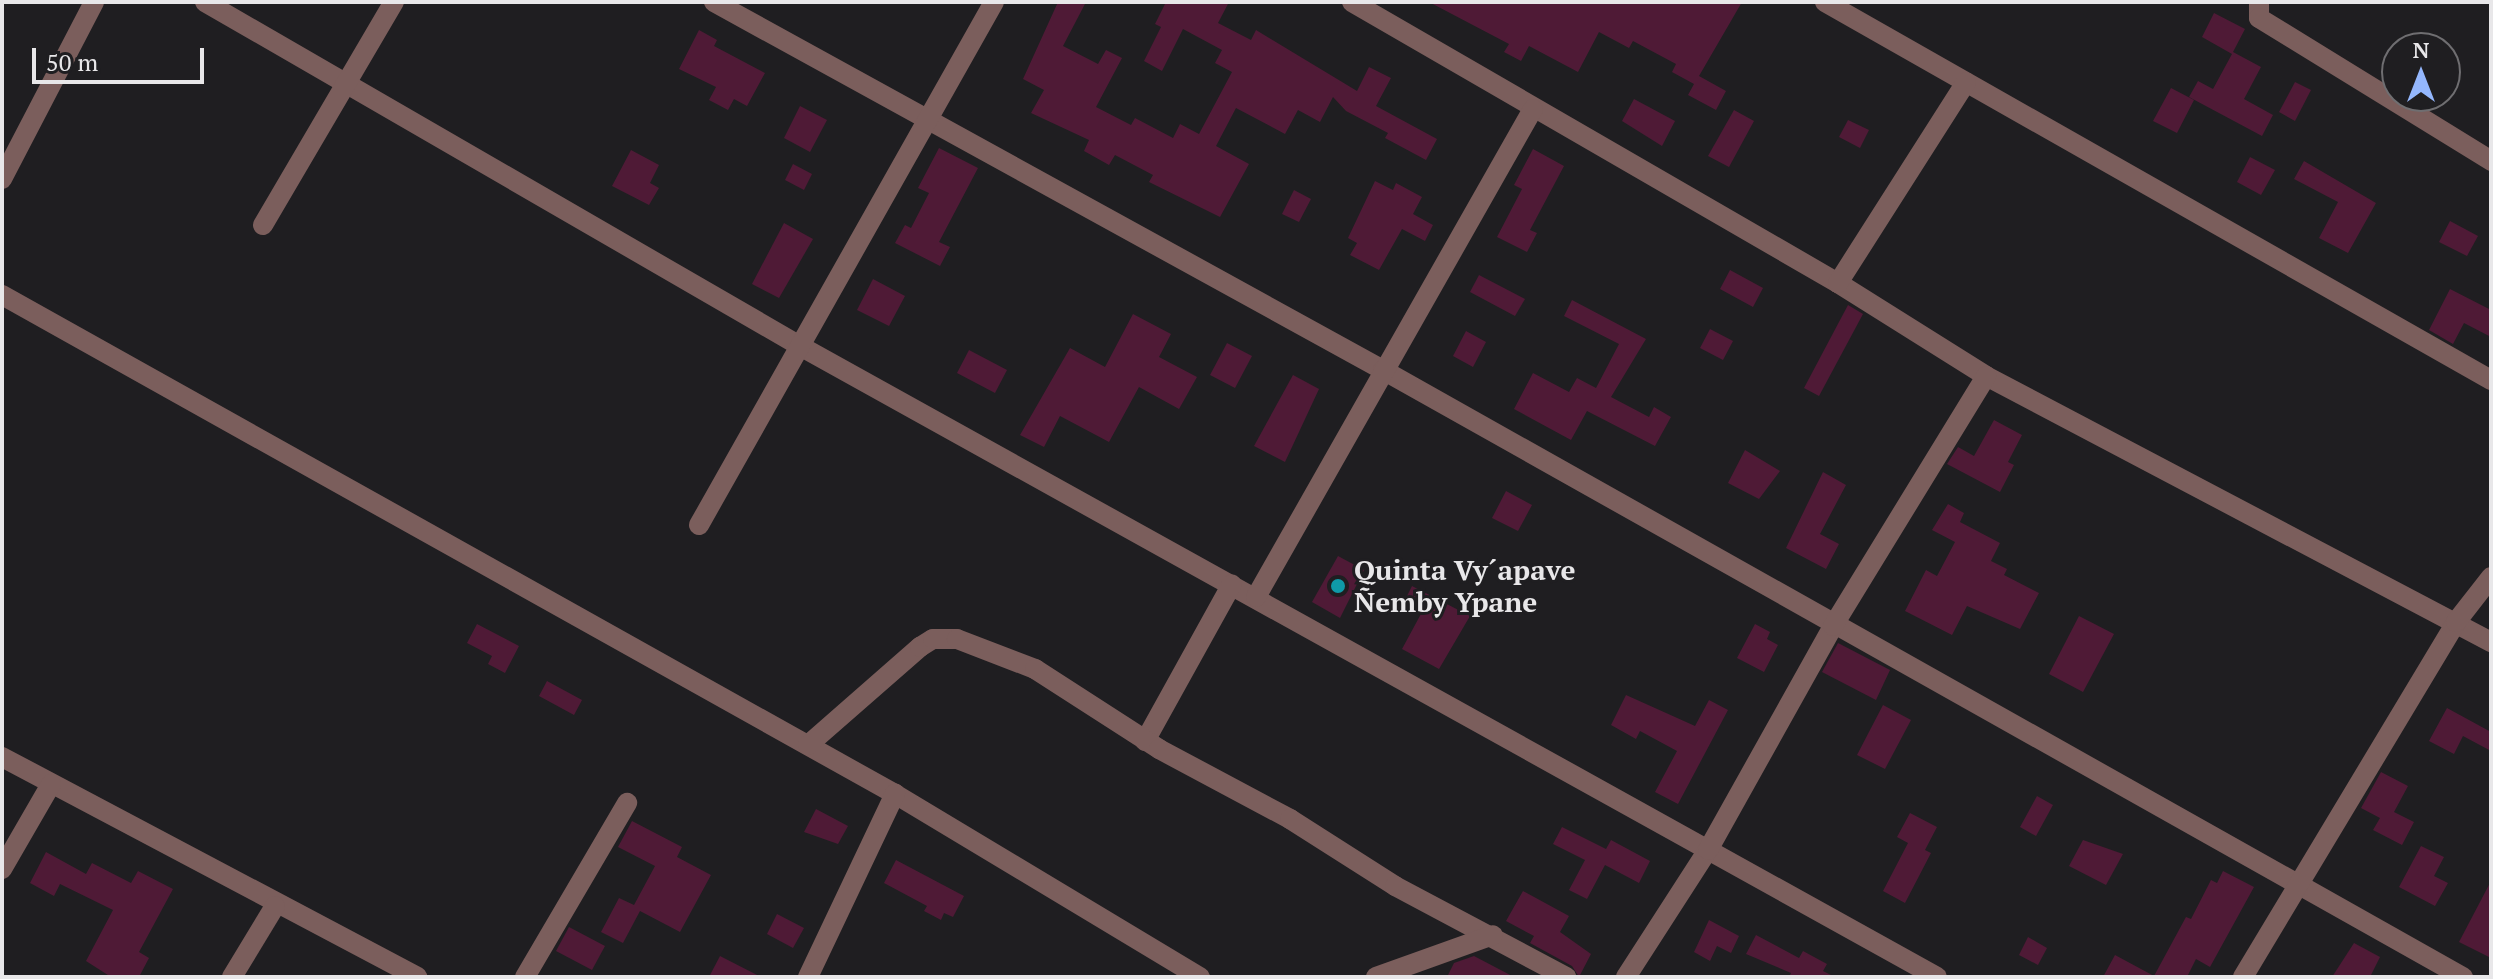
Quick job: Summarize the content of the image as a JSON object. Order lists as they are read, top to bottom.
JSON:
{
  "places": ["Quinta Vy´apave Ñemby Ypane"],
  "scale_bar": "50 m",
  "north": "top"
}
